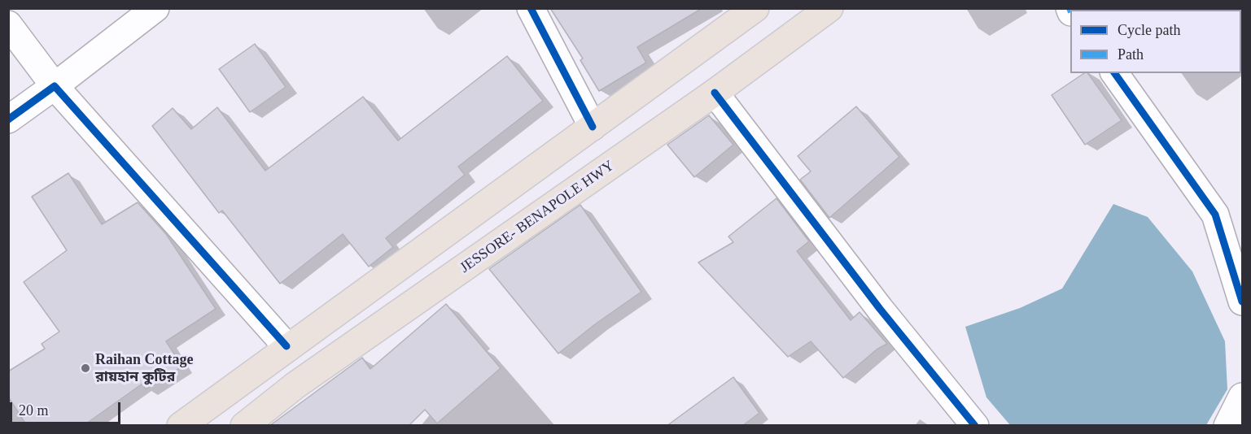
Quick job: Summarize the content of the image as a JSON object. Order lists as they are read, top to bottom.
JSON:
{
  "streets": {
    "highway": ["JESSORE- BENAPOLE HWY"]
  },
  "places": ["Raihan Cottage রায়হান কুটির"],
  "legend": ["Cycle path", "Path"],
  "scale_bar": "20 m"
}
